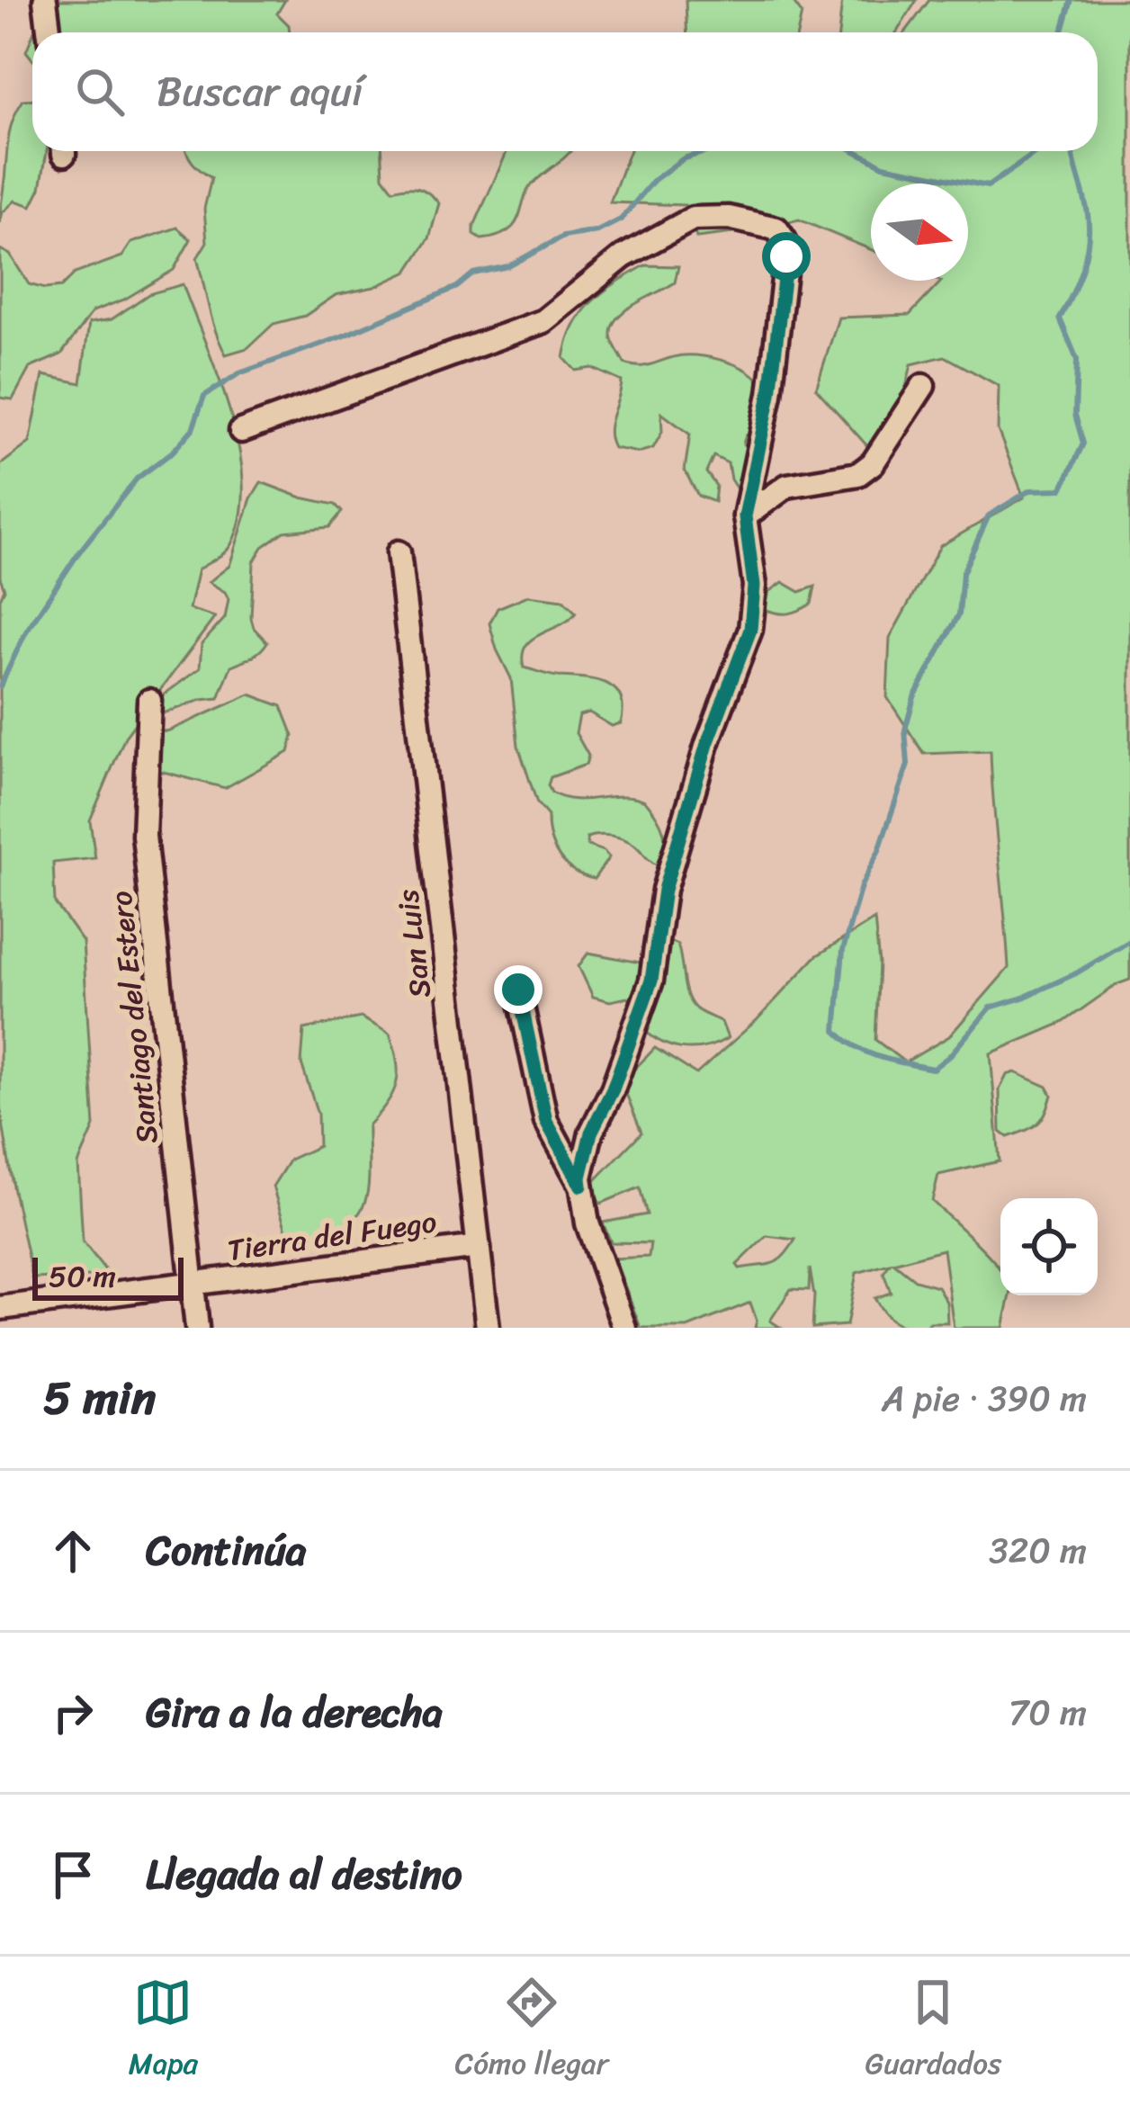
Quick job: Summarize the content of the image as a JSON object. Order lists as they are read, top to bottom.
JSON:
{
  "streets": {
    "street": ["San Luis", "Santiago del Estero", "Tierra del Fuego"]
  },
  "crossings": [
    ["San Luis", "Tierra del Fuego"],
    ["Santiago del Estero", "Tierra del Fuego"]
  ],
  "scale_bar": "50 m",
  "north": "right",
  "page": {
    "search": "Buscar aquí",
    "scale": "50 m",
    "heading": ["5 min", "A pie · 390 m"],
    "list": [
      ["Continúa", "320 m"],
      ["Gira a la derecha", "70 m"],
      "Llegada al destino"
    ],
    "nav": ["Mapa", "Cómo llegar", "Guardados"]
  }
}
